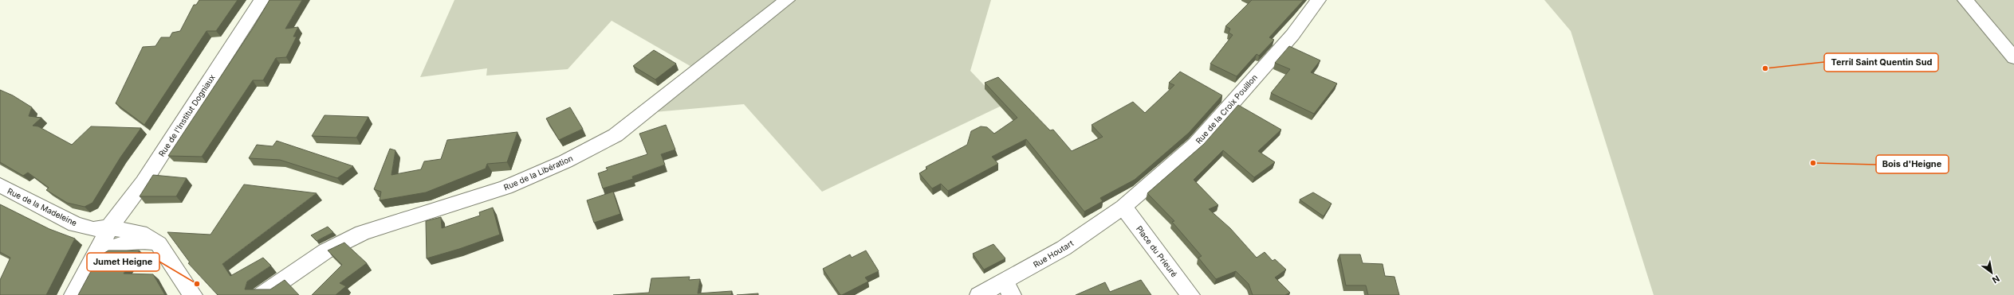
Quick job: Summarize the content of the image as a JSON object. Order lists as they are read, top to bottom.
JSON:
{
  "streets": {
    "street": [
      "Rue de la Croix Pouillon",
      "Rue de l'Institut Dogniaux",
      "Rue de la Libération",
      "Rue de la Madeleine",
      "Place du Prieuré",
      "Rue Houtart"
    ]
  },
  "crossings": [
    ["Rue de la Croix Pouillon", "Place du Prieuré"],
    ["Rue de la Croix Pouillon", "Rue Houtart"],
    ["Rue de l'Institut Dogniaux", "Rue de la Madeleine"],
    ["Place du Prieuré", "Rue Houtart"]
  ],
  "places": ["Terril Saint Quentin Sud", "Bois d'Heigne", "Jumet Heigne"],
  "north": "bottom right"
}
